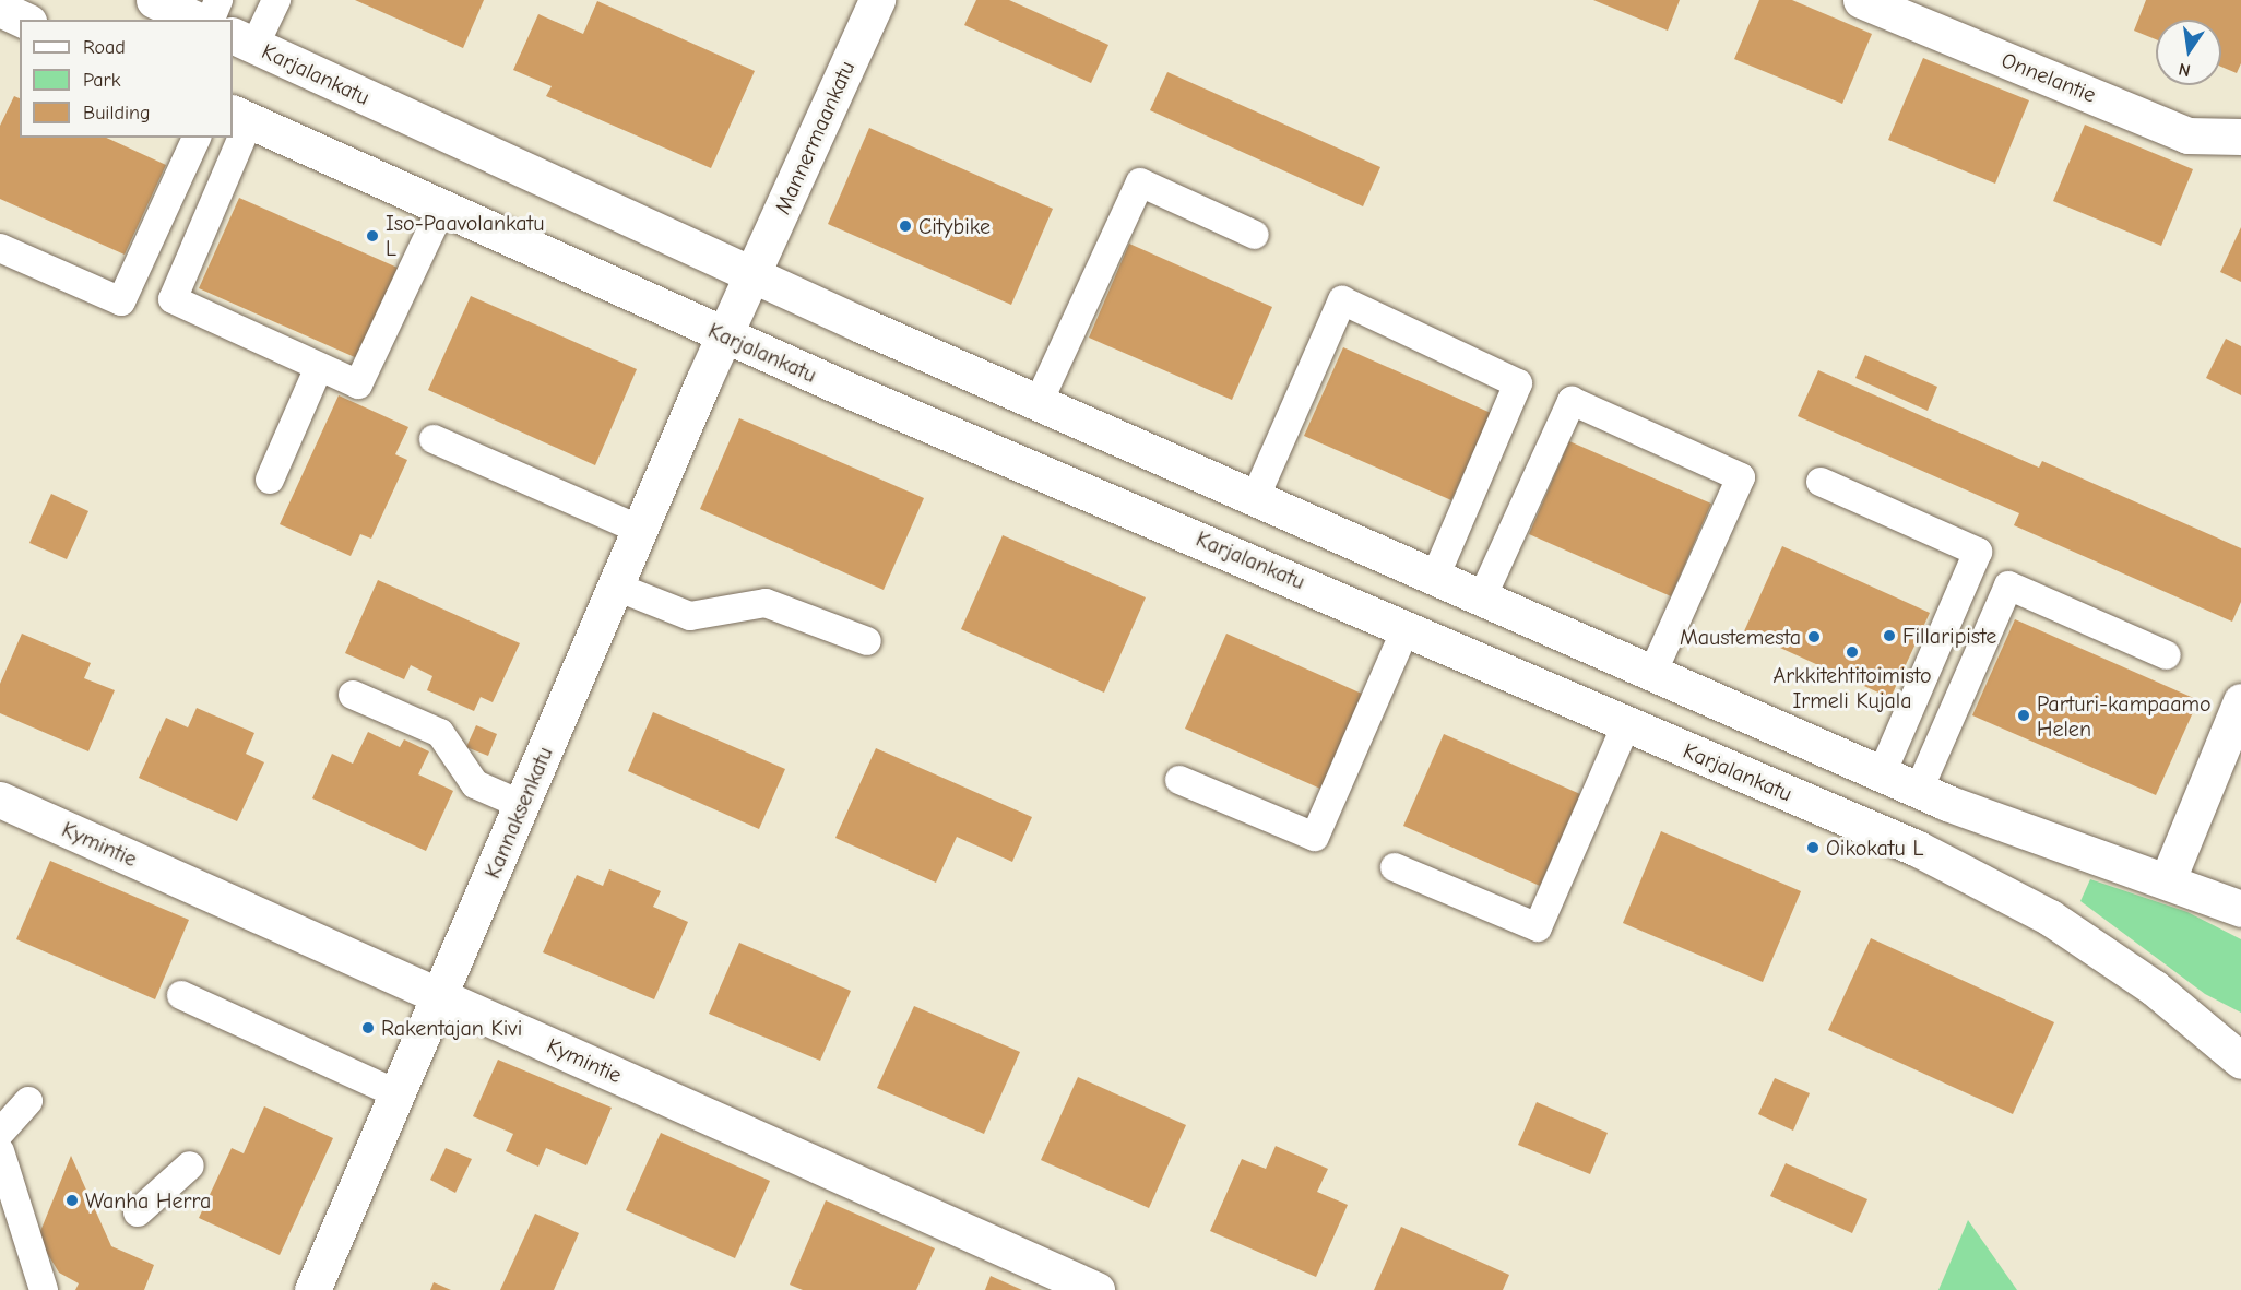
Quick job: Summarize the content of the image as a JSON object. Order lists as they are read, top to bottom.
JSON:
{
  "streets": {
    "main road": [
      "Karjalankatu",
      "Onnelantie",
      "Mannermaankatu",
      "Kannaksenkatu",
      "Kymintie"
    ]
  },
  "crossings": [
    ["Karjalankatu", "Mannermaankatu"],
    ["Karjalankatu", "Kannaksenkatu"],
    ["Mannermaankatu", "Kannaksenkatu"],
    ["Kannaksenkatu", "Kymintie"]
  ],
  "places": [
    "Citybike",
    "Iso-Paavolankatu L",
    "Fillaripiste",
    "Maustemesta",
    "Arkkitehtitoimisto Irmeli Kujala",
    "Parturi-kampaamo Helen",
    "Oikokatu L",
    "Rakentajan Kivi",
    "Wanha Herra"
  ],
  "legend": ["Road", "Park", "Building"],
  "north": "bottom"
}
